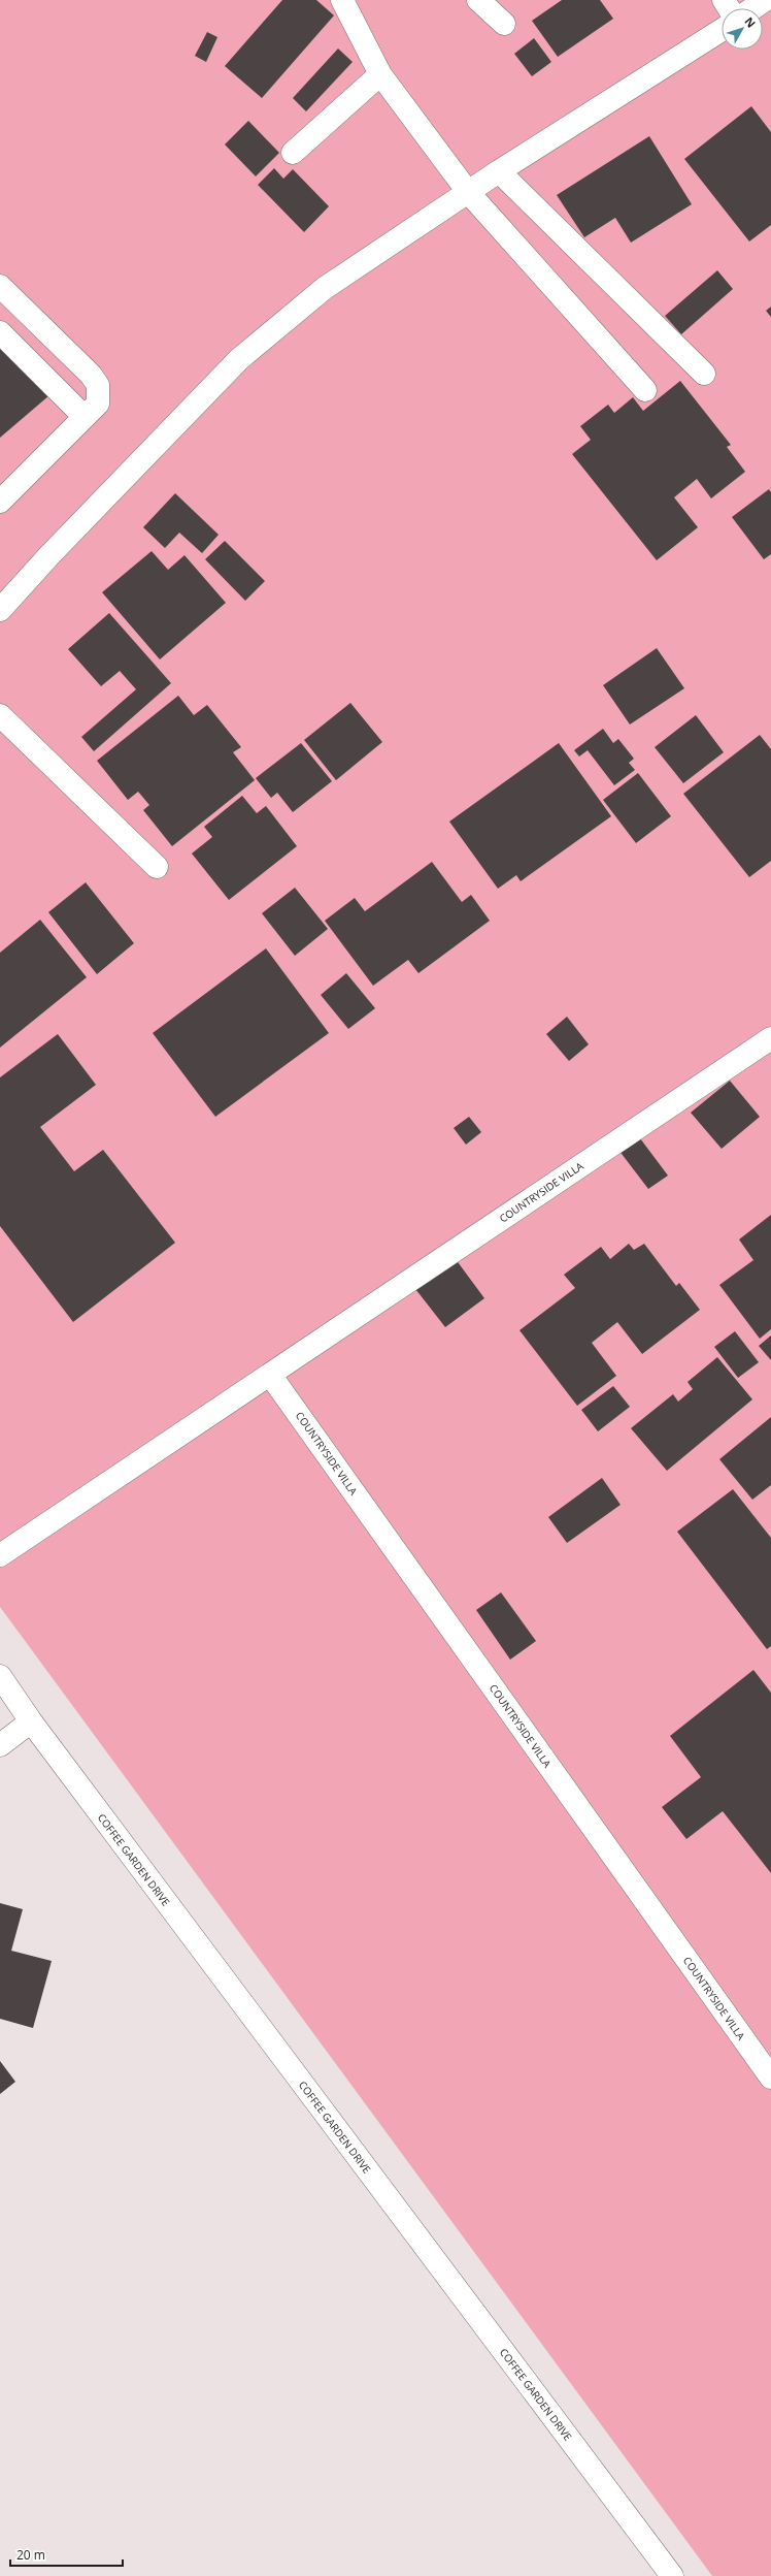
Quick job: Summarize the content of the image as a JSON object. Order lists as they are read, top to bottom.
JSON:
{
  "streets": {
    "street": ["COUNTRYSIDE VILLA", "COFFEE GARDEN DRIVE"]
  },
  "scale_bar": "20 m",
  "north": "top right"
}
